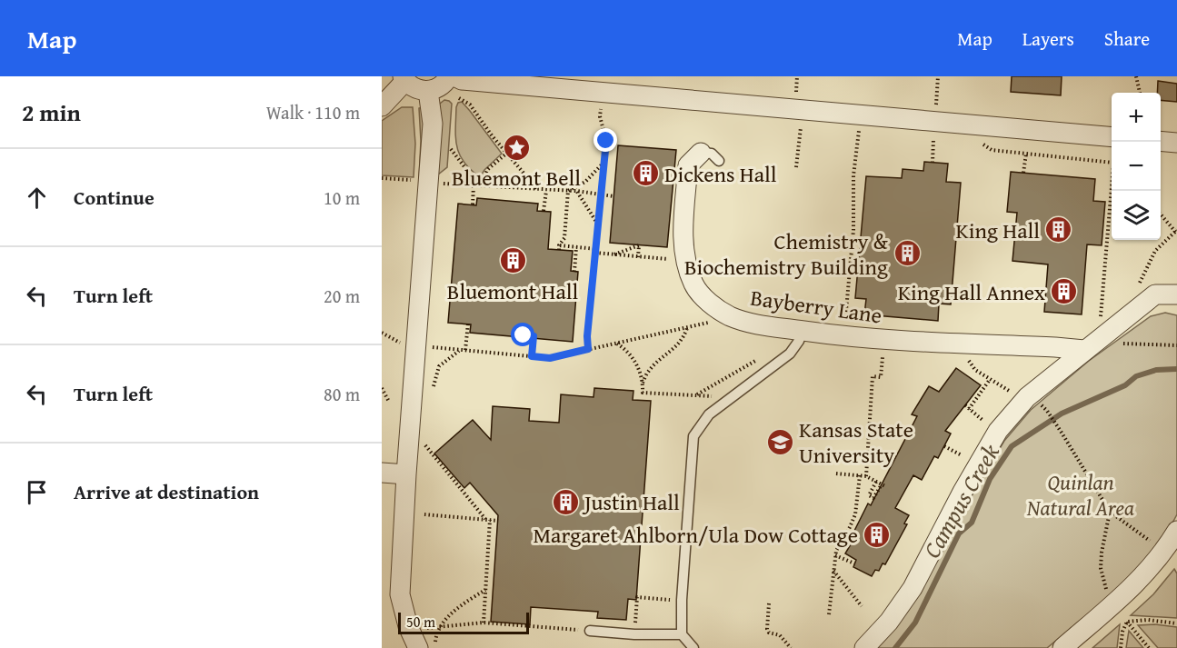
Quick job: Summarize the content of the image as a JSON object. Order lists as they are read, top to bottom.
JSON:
{
  "streets": {
    "street": ["Bayberry Lane"]
  },
  "water": ["Campus Creek"],
  "parks": ["Quinlan Natural Area"],
  "places": {
    "place": ["Bluemont Bell"],
    "building": [
      "Dickens Hall",
      "King Hall",
      "Chemistry & Biochemistry Building",
      "Bluemont Hall",
      "King Hall Annex",
      "Justin Hall",
      "Margaret Ahlborn/Ula Dow Cottage"
    ],
    "school or university": ["Kansas State University"]
  },
  "scale_bar": "50 m",
  "page": {
    "header": "Map",
    "nav": ["Map", "Layers", "Share"],
    "heading": ["2 min", "Walk · 110 m"],
    "map_buttons": ["+", "−"],
    "list": [
      ["Continue", "10 m"],
      ["Turn left", "20 m"],
      ["Turn left", "80 m"],
      "Arrive at destination"
    ],
    "scale": "50 m"
  }
}
